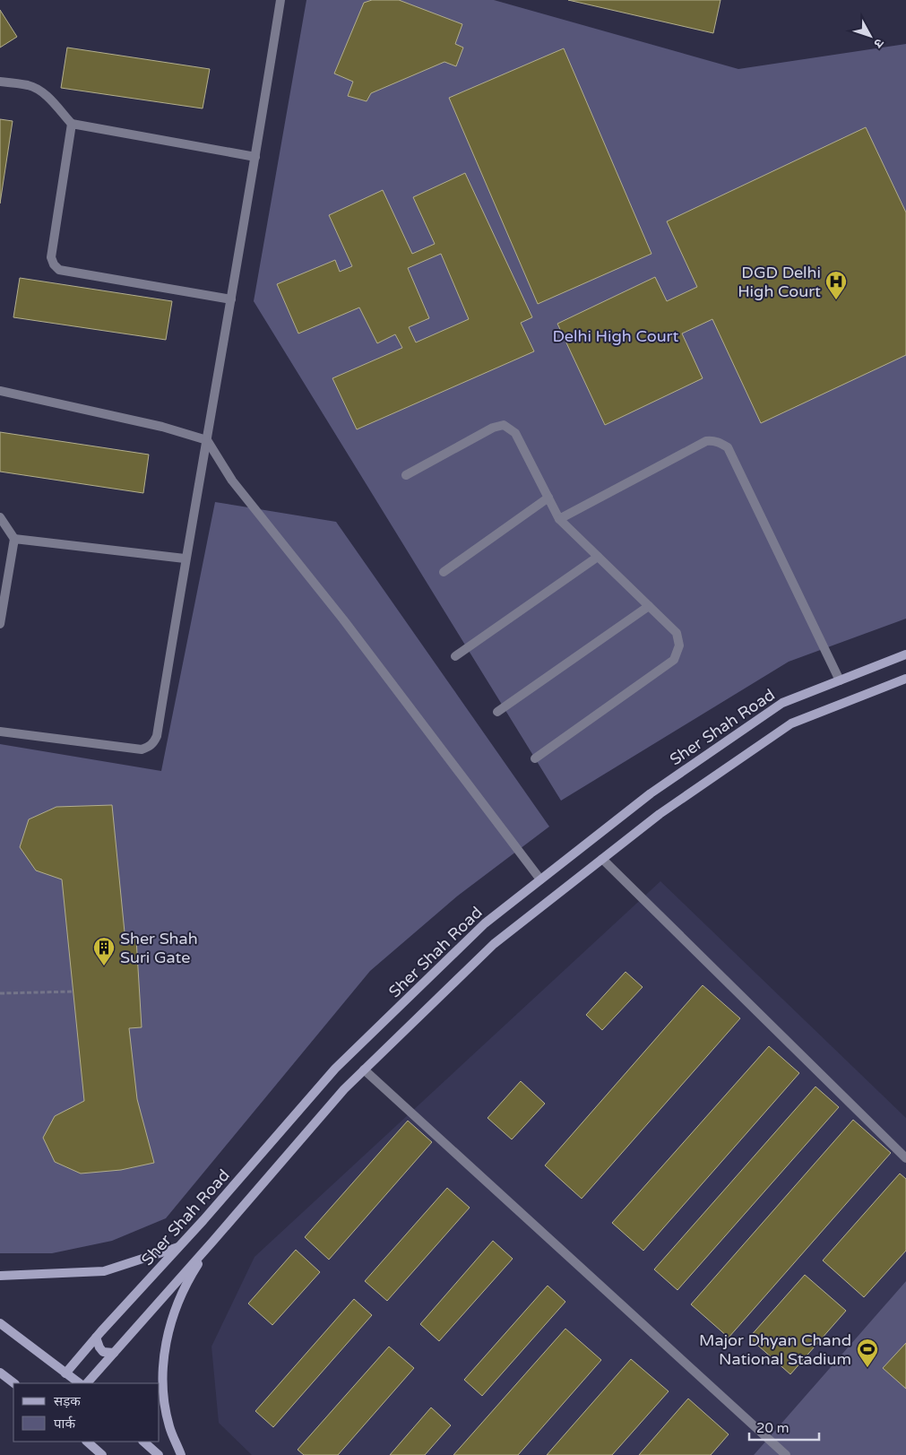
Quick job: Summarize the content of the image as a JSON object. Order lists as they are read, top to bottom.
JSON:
{
  "streets": {
    "main road": ["Sher Shah Road"]
  },
  "parks": ["Delhi High Court"],
  "places": {
    "hospital": ["DGD Delhi High Court"],
    "building": ["Sher Shah Suri Gate"],
    "sports": ["Major Dhyan Chand National Stadium"]
  },
  "legend": ["सड़क", "पार्क"],
  "scale_bar": "20 m",
  "north": "bottom right"
}
